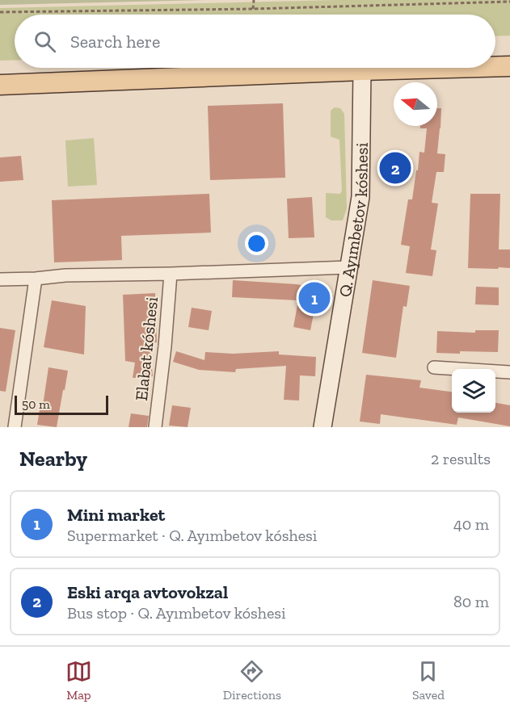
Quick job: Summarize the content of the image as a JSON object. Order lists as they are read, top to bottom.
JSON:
{
  "streets": {
    "street": ["Q. Ayımbetov kóshesi", "Elabat kóshesi"]
  },
  "scale_bar": "50 m",
  "north": "left",
  "page": {
    "search": "Search here",
    "pins": ["2", "1"],
    "scale": "50 m",
    "heading": ["Nearby", "2 results"],
    "list": [
      {
        "mark": "1",
        "name": "Mini market",
        "note": "Supermarket · Q. Ayımbetov kóshesi",
        "value": "40 m"
      },
      {
        "mark": "2",
        "name": "Eski arqa avtovokzal",
        "note": "Bus stop · Q. Ayımbetov kóshesi",
        "value": "80 m"
      }
    ],
    "nav": ["Map", "Directions", "Saved"]
  }
}
